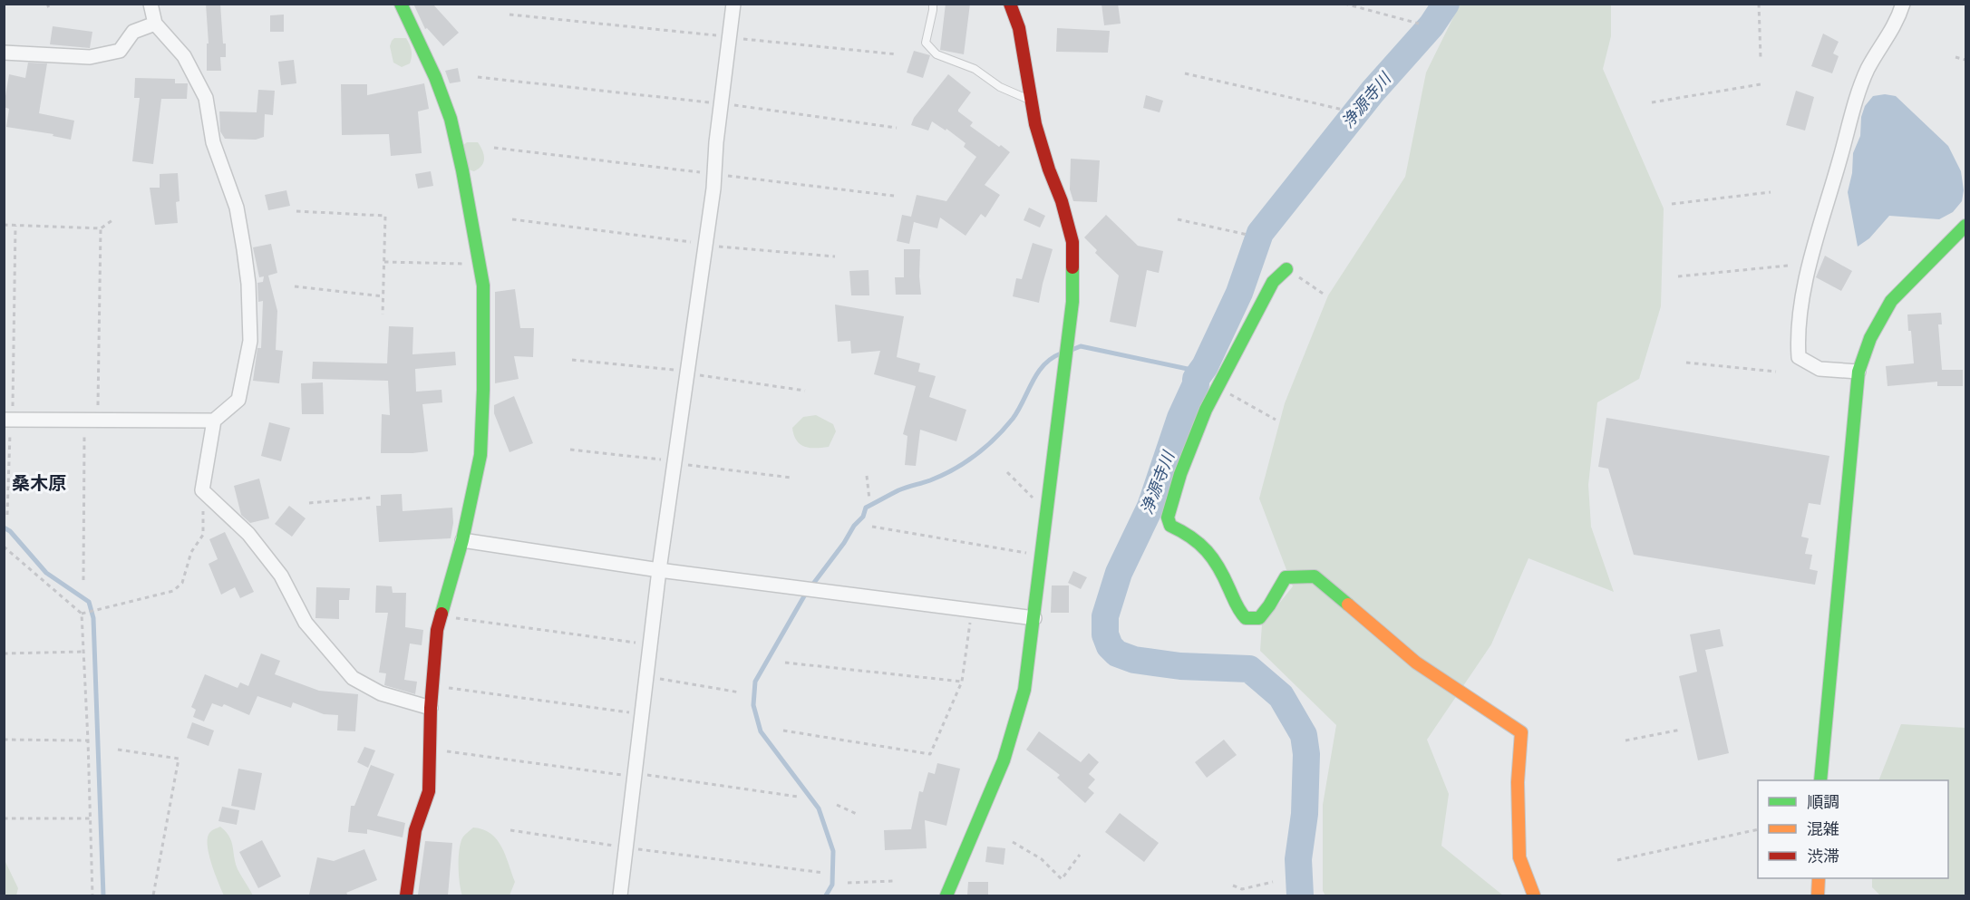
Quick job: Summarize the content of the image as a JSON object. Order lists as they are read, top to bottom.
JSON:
{
  "districts": ["桑木原"],
  "water": ["浄源寺川"],
  "legend": ["順調", "混雑", "渋滞"]
}
